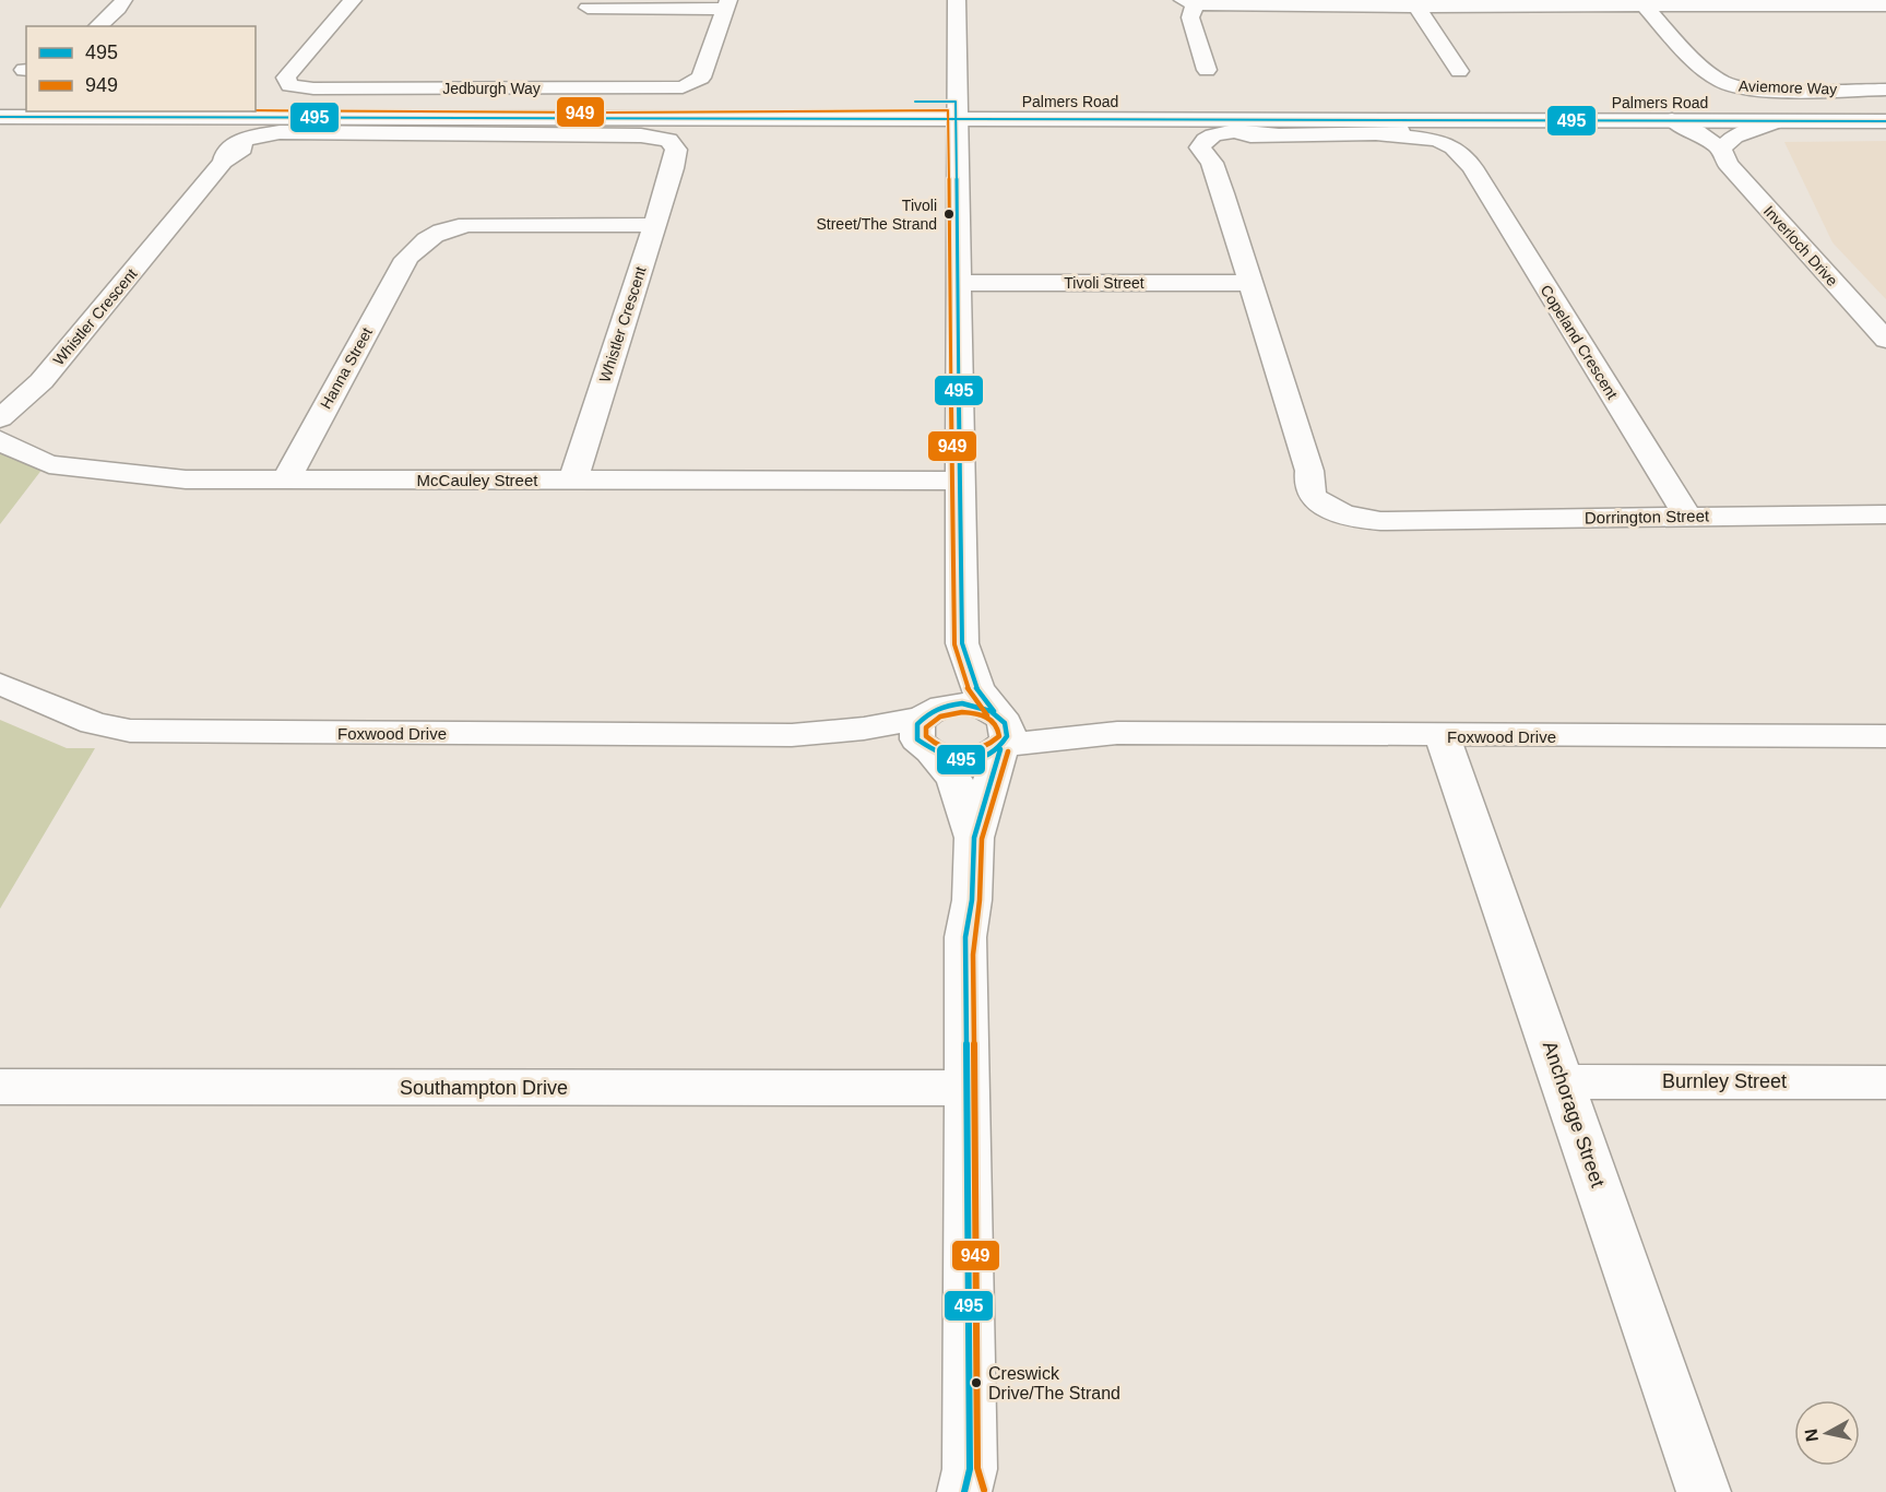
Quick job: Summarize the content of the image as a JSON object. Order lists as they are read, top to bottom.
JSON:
{
  "streets": {
    "street": [
      "Aviemore Way",
      "Jedburgh Way",
      "Palmers Road",
      "Inverloch Drive",
      "Tivoli Street",
      "Whistler Crescent",
      "Copeland Crescent",
      "Hanna Street",
      "McCauley Street",
      "Dorrington Street",
      "Foxwood Drive",
      "Burnley Street",
      "Southampton Drive",
      "Anchorage Street"
    ]
  },
  "crossings": [
    ["Palmers Road", "Inverloch Drive"],
    ["Tivoli Street", "Copeland Crescent"],
    ["Whistler Crescent", "Hanna Street"],
    ["Whistler Crescent", "McCauley Street"],
    ["Copeland Crescent", "Dorrington Street"],
    ["Hanna Street", "McCauley Street"],
    ["Foxwood Drive", "Anchorage Street"],
    ["Burnley Street", "Anchorage Street"]
  ],
  "places": ["Tivoli Street/The Strand", "Creswick Drive/The Strand"],
  "lines": ["transit line 495", "transit line 949"],
  "legend": ["495", "949"],
  "north": "left"
}
